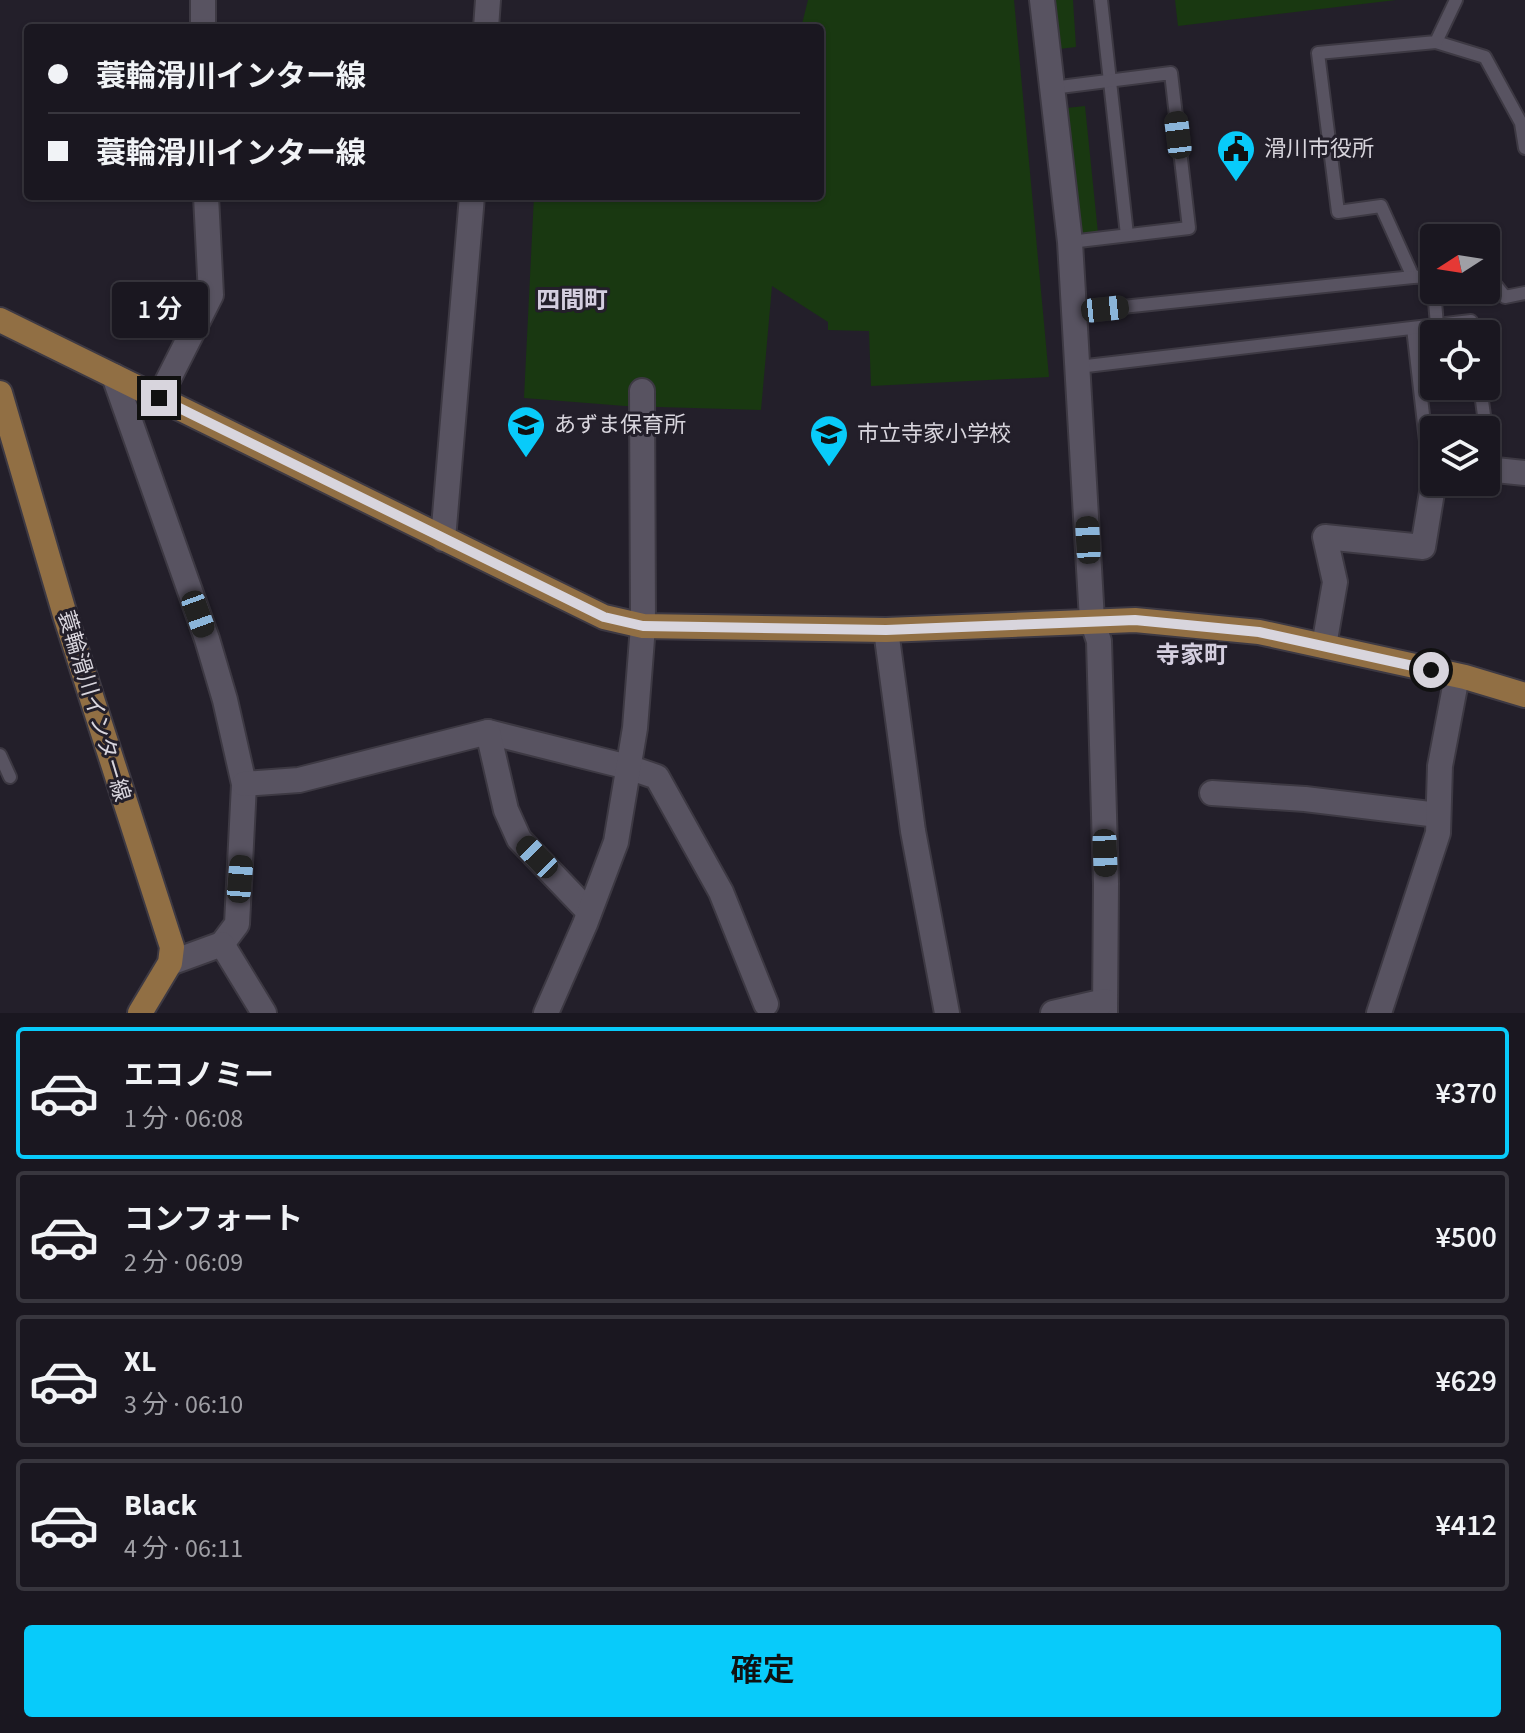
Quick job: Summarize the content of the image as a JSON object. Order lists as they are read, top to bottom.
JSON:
{
  "streets": {
    "main road": ["蓑輪滑川インター線"]
  },
  "districts": ["四間町", "寺家町"],
  "places": {
    "public building": ["滑川市役所"],
    "school or university": ["あずま保育所", "市立寺家小学校"]
  },
  "north": "left",
  "page": {
    "banner": ["蓑輪滑川インター線", "蓑輪滑川インター線"],
    "bubble": "1 分",
    "list": [
      {
        "name": "エコノミー",
        "note": "1 分 · 06:08",
        "value": "¥370"
      },
      {
        "name": "コンフォート",
        "note": "2 分 · 06:09",
        "value": "¥500"
      },
      {
        "name": "XL",
        "note": "3 分 · 06:10",
        "value": "¥629"
      },
      {
        "name": "Black",
        "note": "4 分 · 06:11",
        "value": "¥412"
      }
    ],
    "buttons": "確定"
  }
}
